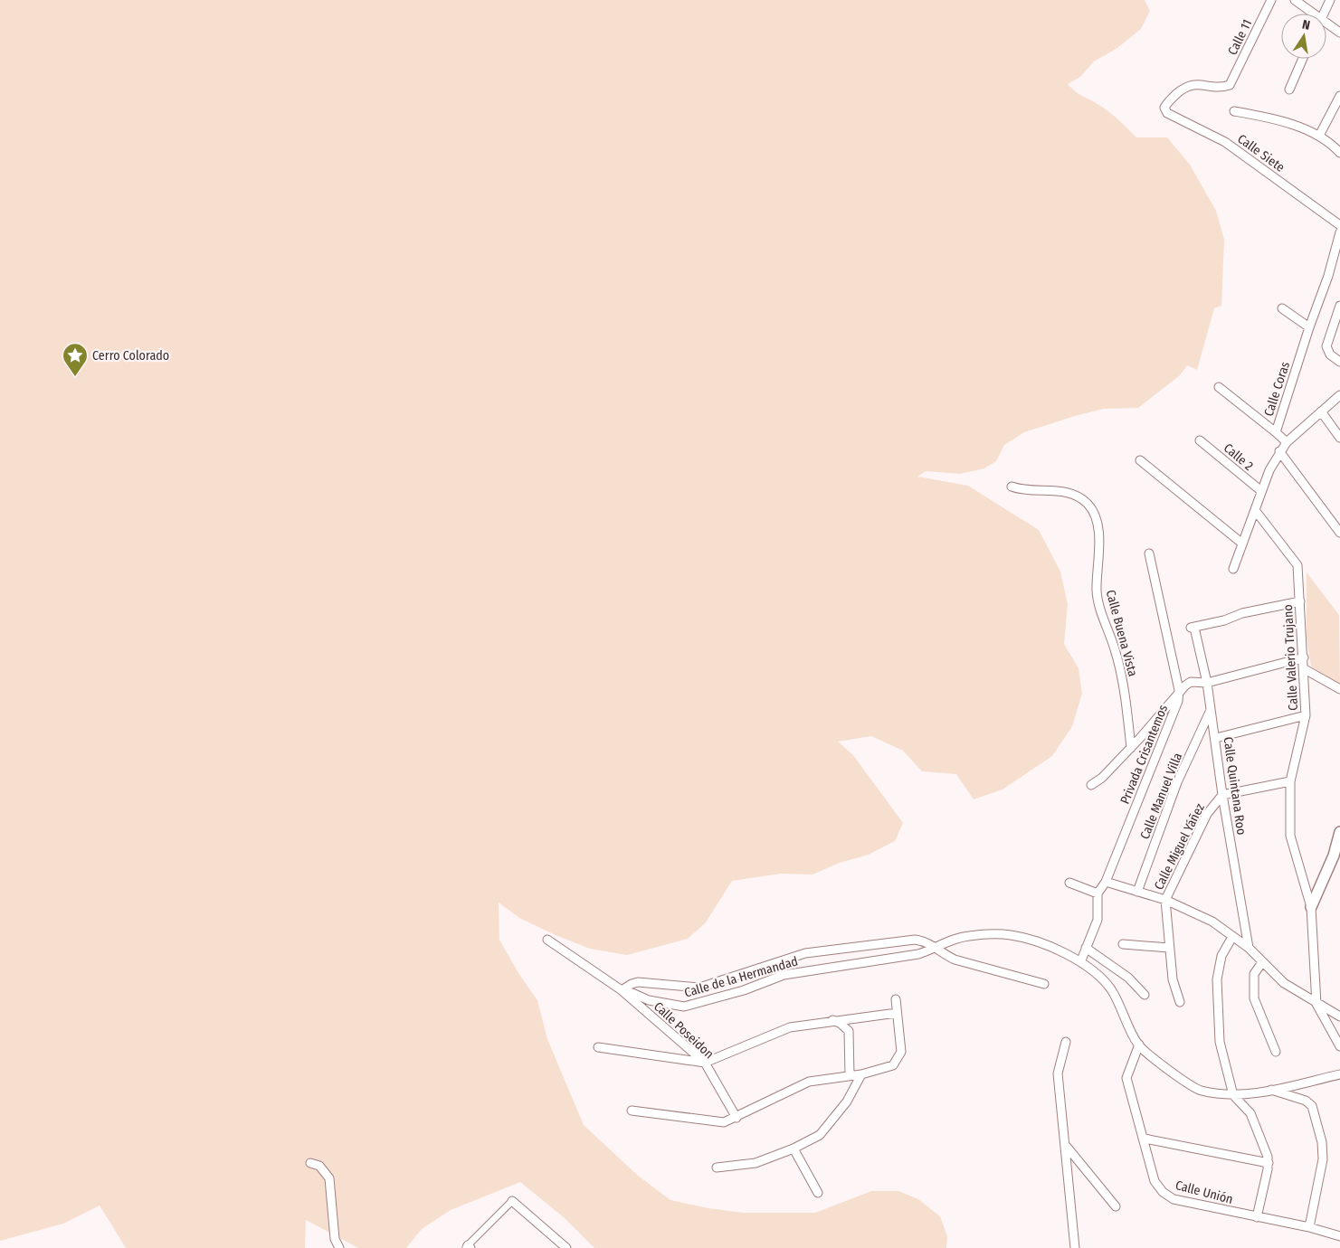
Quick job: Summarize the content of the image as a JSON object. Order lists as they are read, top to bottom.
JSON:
{
  "streets": {
    "street": [
      "Calle 11",
      "Calle Siete",
      "Calle Coras",
      "Calle 2",
      "Calle Buena Vista",
      "Calle Valerio Trujano",
      "Privada Crisantemos",
      "Calle Quintana Roo",
      "Calle Manuel Villa",
      "Calle Miguel Yáñez",
      "Calle de la Hermandad",
      "Calle Poseidon",
      "Calle Unión"
    ]
  },
  "crossings": [
    ["Calle 11", "Calle Siete"],
    ["Calle Valerio Trujano", "Calle Quintana Roo"],
    ["Calle Quintana Roo", "Calle Manuel Villa"],
    ["Calle Quintana Roo", "Calle Miguel Yáñez"],
    ["Calle de la Hermandad", "Calle Poseidon"]
  ],
  "places": {
    "place": ["Cerro Colorado"]
  },
  "north": "top"
}
